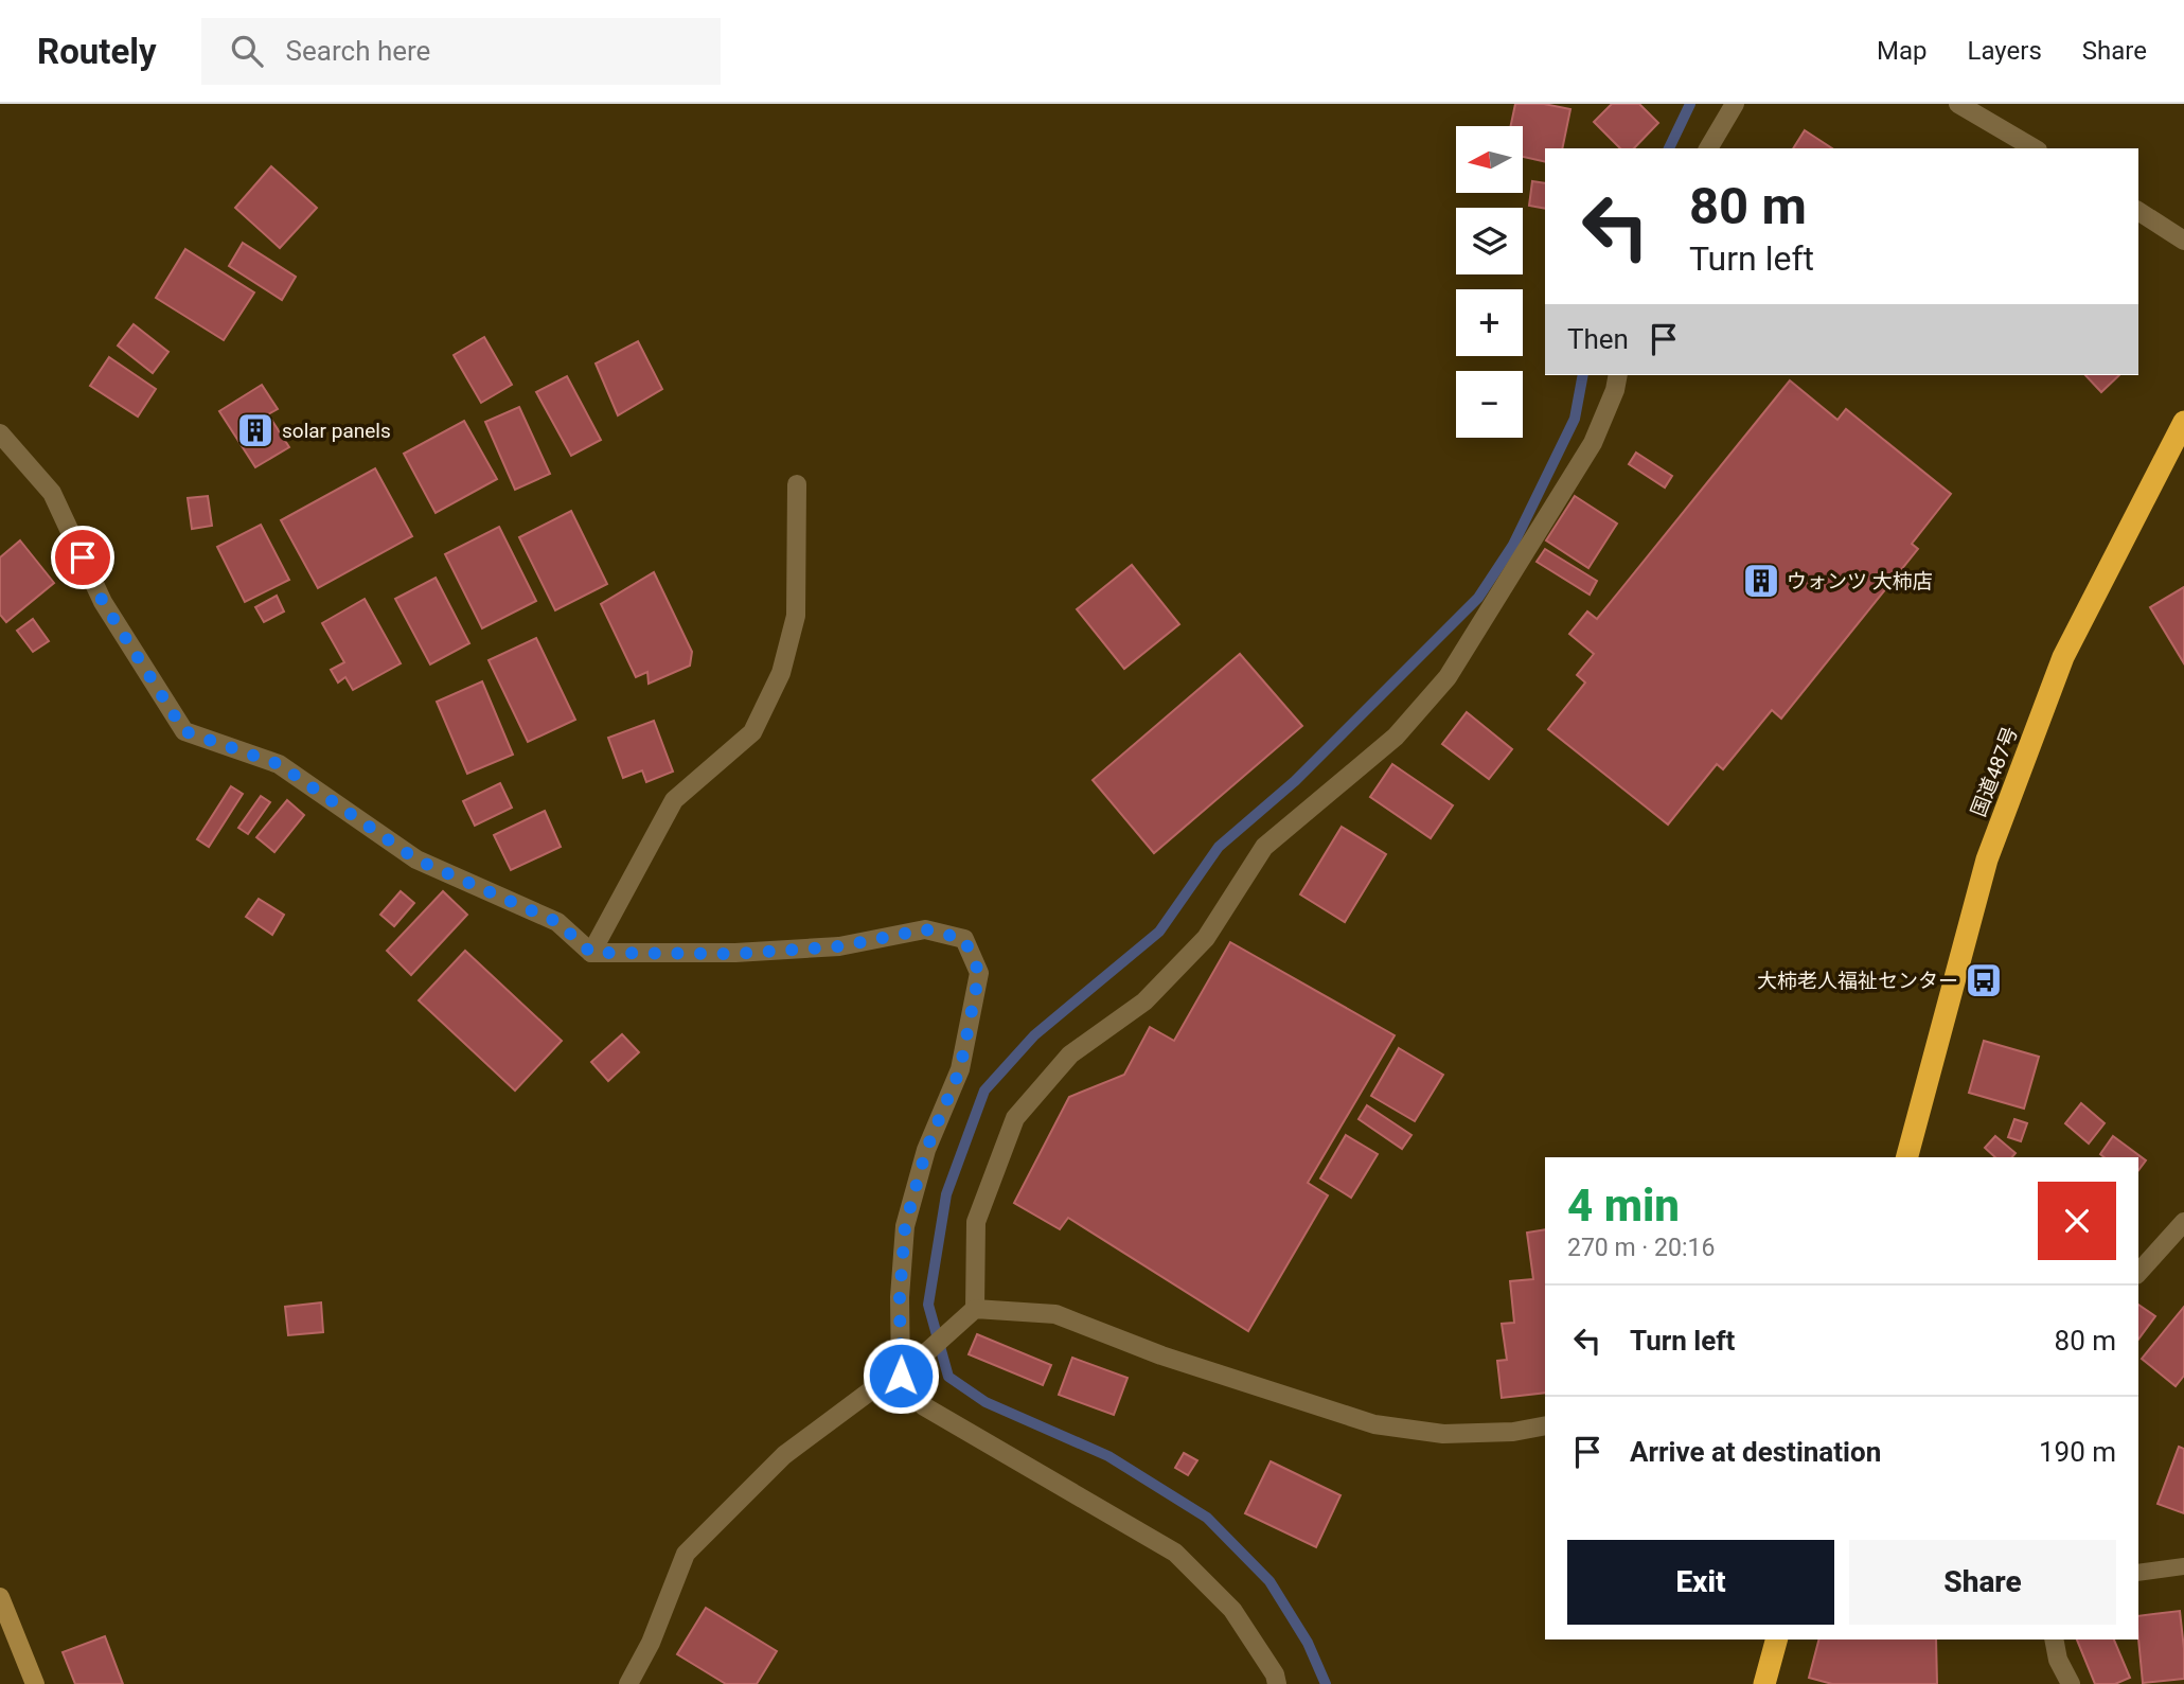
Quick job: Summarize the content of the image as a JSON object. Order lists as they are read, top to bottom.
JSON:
{
  "streets": {
    "highway": ["国道487号"]
  },
  "places": {
    "building": ["solar panels", "ウォンツ 大柿店"],
    "bus stop": ["大柿老人福祉センター"]
  },
  "north": "left",
  "page": {
    "header": "Routely",
    "search": "Search here",
    "nav": ["Map", "Layers", "Share"],
    "map_buttons": ["+", "−"],
    "turn": ["80 m", "Turn left"],
    "then": "Then",
    "heading": ["4 min", "270 m · 20:16"],
    "list": [
      {
        "name": "Turn left",
        "value": "80 m"
      },
      {
        "name": "Arrive at destination",
        "value": "190 m"
      }
    ],
    "buttons": ["Exit", "Share"]
  }
}
